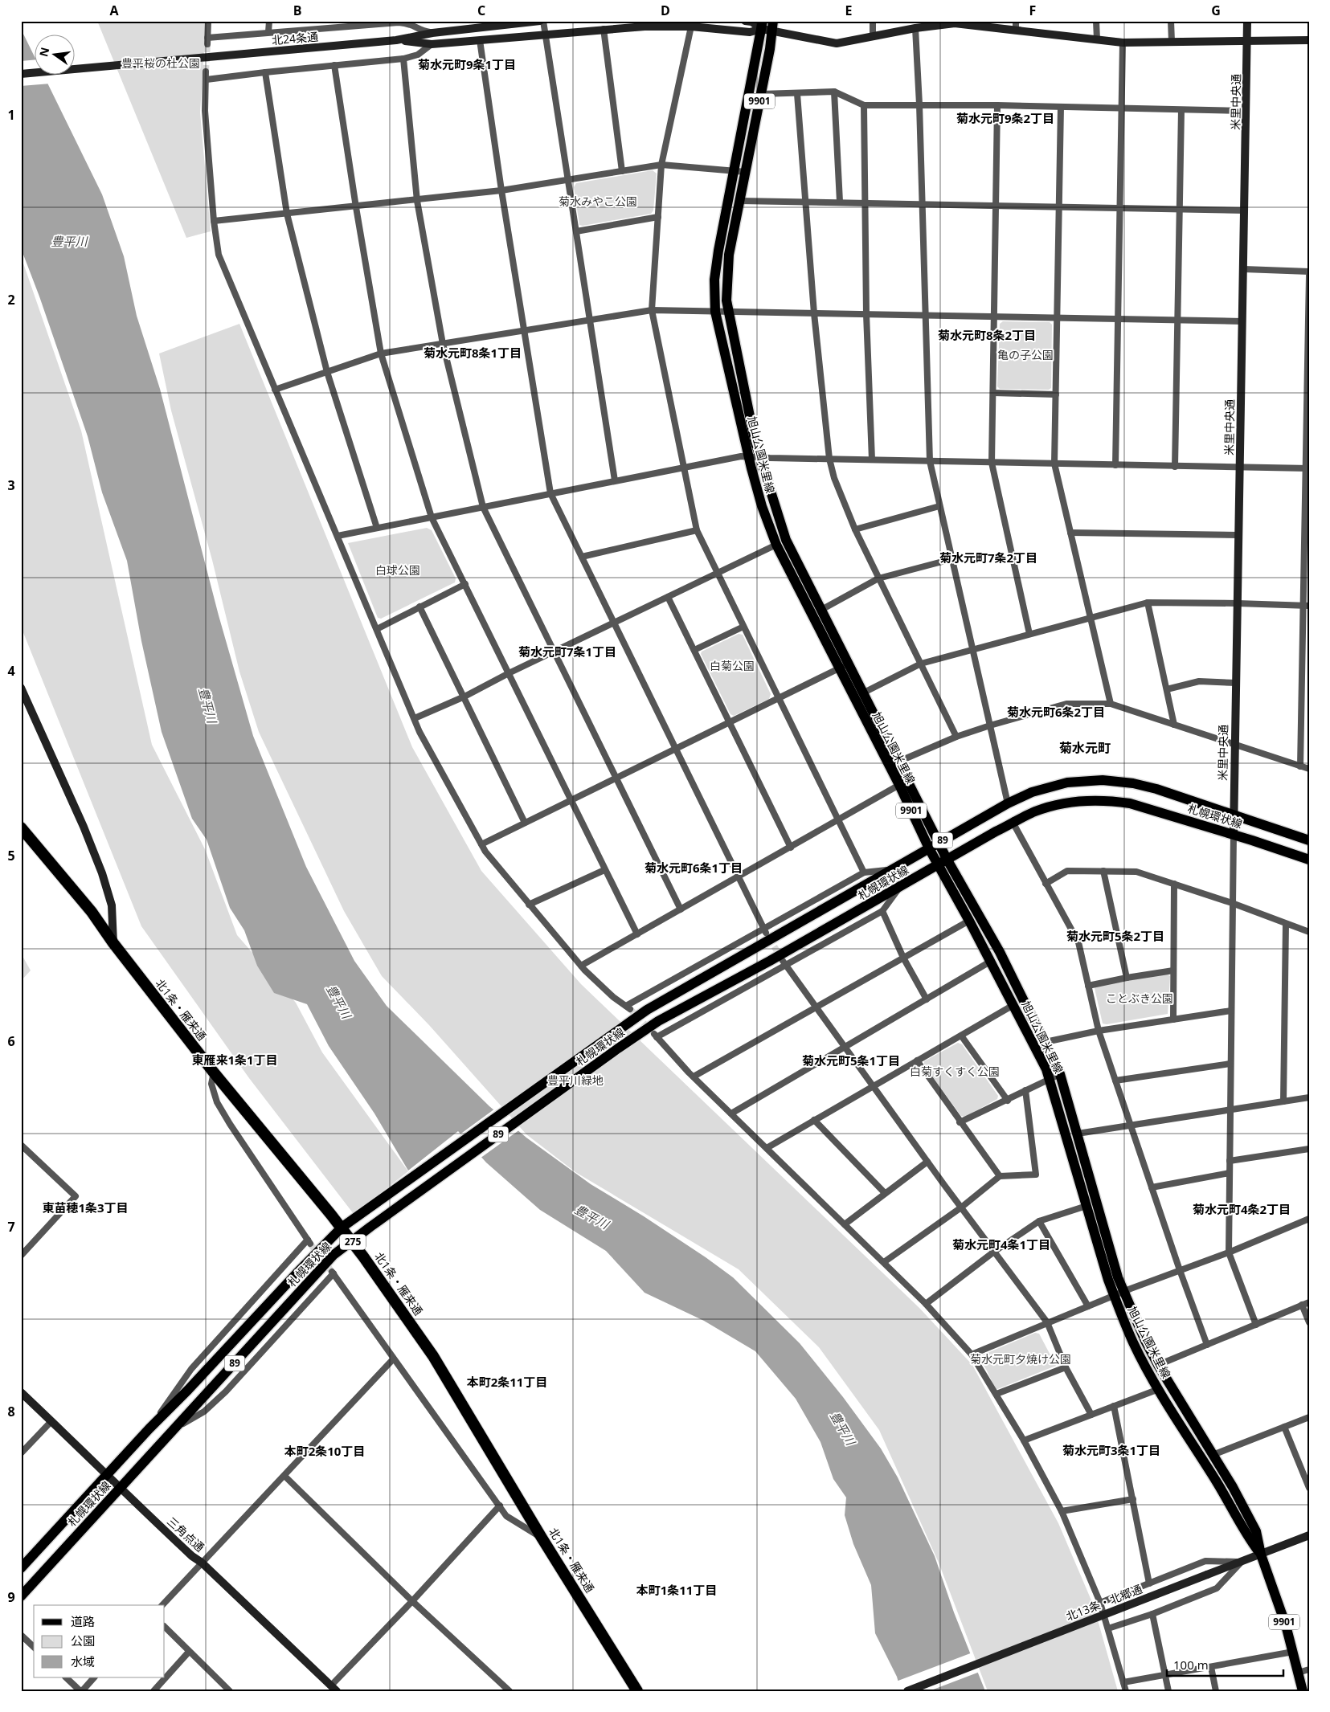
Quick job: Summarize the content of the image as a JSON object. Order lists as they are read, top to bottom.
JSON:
{
  "streets": {
    "highway": ["北1条・雁来通", "275"],
    "main road": [
      "9901",
      "旭山公園米里線",
      "札幌環状線",
      "89"
    ],
    "street": [
      "北24条通",
      "米里中央通",
      "三角点通",
      "北13条・北郷通"
    ]
  },
  "crossings": [
    ["米里中央通", "札幌環状線"],
    ["旭山公園米里線", "札幌環状線"],
    ["旭山公園米里線", "北13条・北郷通"],
    ["札幌環状線", "北1条・雁来通"],
    ["札幌環状線", "三角点通"]
  ],
  "districts": [
    "菊水元町9条1丁目",
    "菊水元町9条2丁目",
    "菊水元町8条2丁目",
    "菊水元町8条1丁目",
    "菊水元町7条2丁目",
    "菊水元町7条1丁目",
    "菊水元町6条2丁目",
    "菊水元町",
    "菊水元町6条1丁目",
    "菊水元町5条2丁目",
    "東雁来1条1丁目",
    "菊水元町5条1丁目",
    "東苗穂1条3丁目",
    "菊水元町4条2丁目",
    "菊水元町4条1丁目",
    "本町2条11丁目",
    "菊水元町3条1丁目",
    "本町2条10丁目",
    "本町1条11丁目"
  ],
  "water": ["豊平川"],
  "parks": [
    "豊平桜の杜公園",
    "菊水みやこ公園",
    "亀の子公園",
    "白球公園",
    "白菊公園",
    "ことぶき公園",
    "白菊すくすく公園",
    "豊平川緑地",
    "菊水元町夕焼け公園"
  ],
  "legend": ["道路", "公園", "水域"],
  "scale_bar": "100 m",
  "north": "left",
  "grid": {
    "columns": [
      "A",
      "B",
      "C",
      "D",
      "E",
      "F",
      "G"
    ],
    "rows": [
      "1",
      "2",
      "3",
      "4",
      "5",
      "6",
      "7",
      "8",
      "9"
    ]
  }
}
